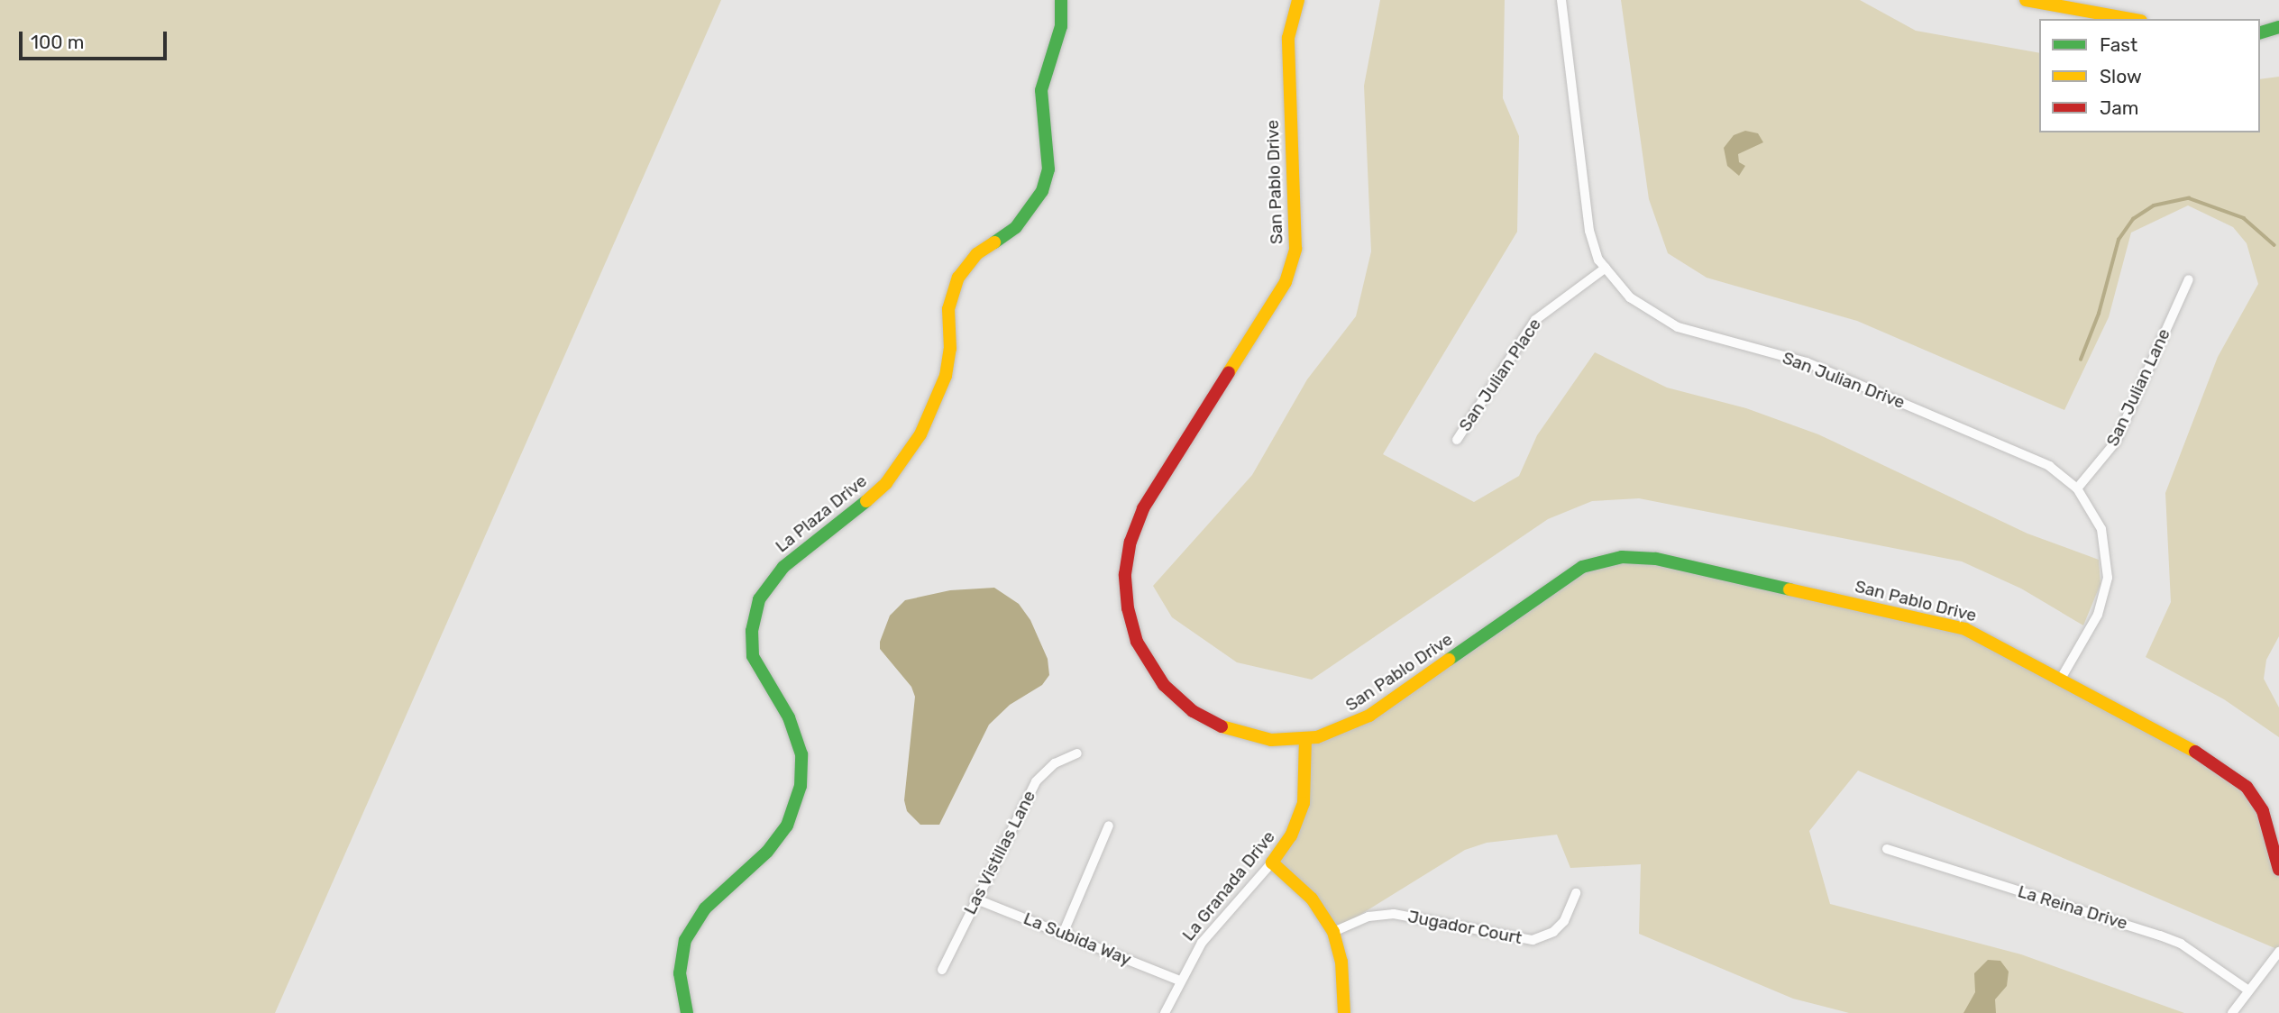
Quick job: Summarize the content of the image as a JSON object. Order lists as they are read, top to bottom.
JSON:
{
  "streets": {
    "street": [
      "San Pablo Drive",
      "San Julian Place",
      "San Julian Drive",
      "San Julian Lane",
      "La Plaza Drive",
      "Las Vistillas Lane",
      "La Granada Drive",
      "La Reina Drive",
      "Jugador Court",
      "La Subida Way"
    ]
  },
  "crossings": [
    ["San Pablo Drive", "San Julian Drive"],
    ["San Pablo Drive", "La Granada Drive"],
    ["San Julian Place", "San Julian Drive"],
    ["San Julian Drive", "San Julian Lane"],
    ["Las Vistillas Lane", "La Subida Way"],
    ["La Granada Drive", "La Subida Way"]
  ],
  "legend": ["Fast", "Slow", "Jam"],
  "scale_bar": "100 m"
}
